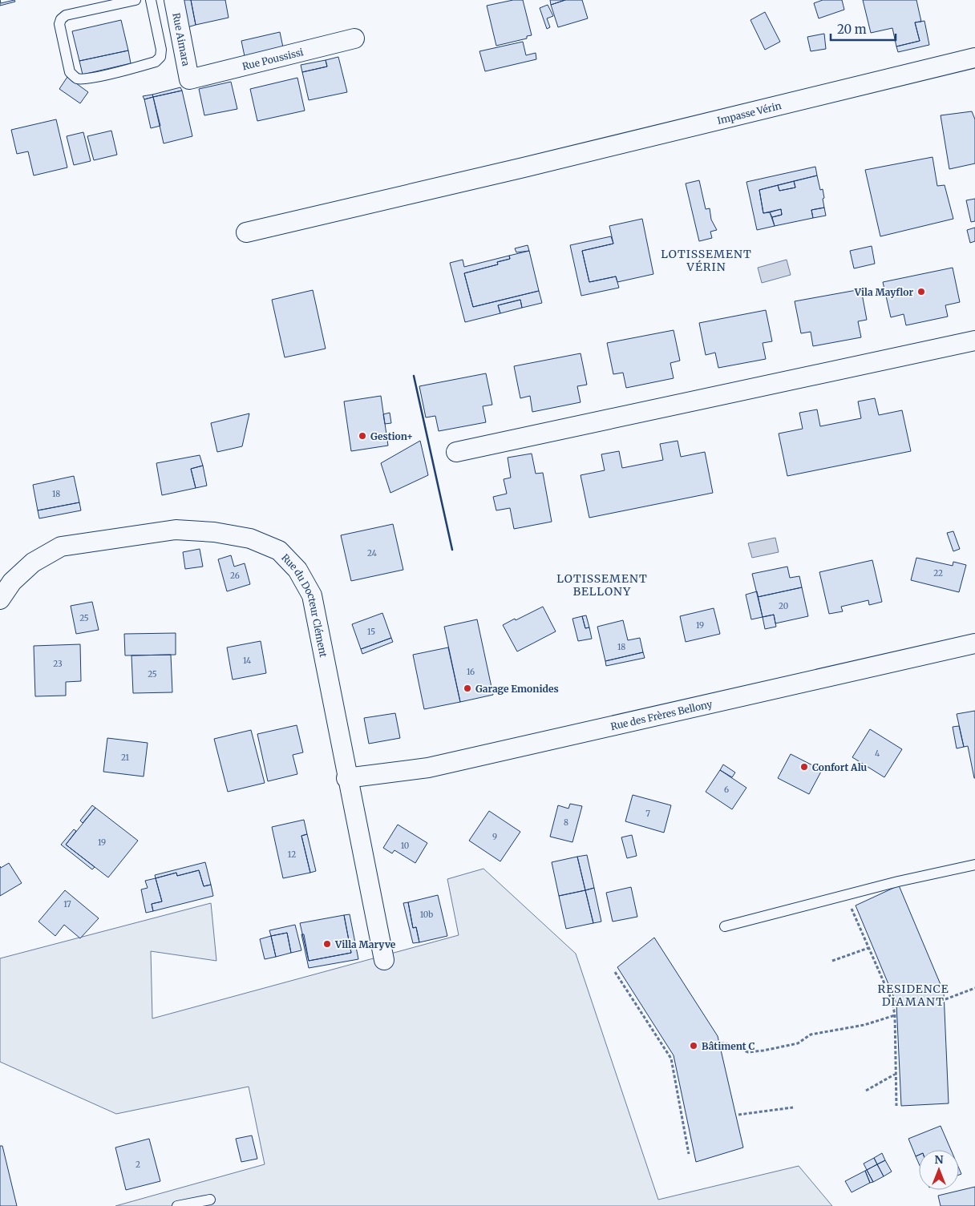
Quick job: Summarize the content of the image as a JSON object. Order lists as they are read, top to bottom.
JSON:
{
  "streets": {
    "street": [
      "Rue Aimara",
      "Rue Poussissi",
      "Impasse Vérin",
      "Rue du Docteur Clément",
      "Rue des Frères Bellony"
    ]
  },
  "crossings": [
    ["Rue Aimara", "Rue Poussissi"],
    ["Rue du Docteur Clément", "Rue des Frères Bellony"]
  ],
  "districts": ["LOTISSEMENT VÉRIN", "LOTISSEMENT BELLONY", "RESIDENCE DIAMANT"],
  "places": [
    "Vila Mayflor",
    "Gestion+",
    "Garage Emonides",
    "Confort Alu",
    "Villa Maryve",
    "Bâtiment C"
  ],
  "house_numbers": [
    "18",
    "24",
    "22",
    "26",
    "20",
    "25",
    "19",
    "15",
    "18",
    "14",
    "23",
    "16",
    "25",
    "4",
    "21",
    "6",
    "7",
    "8",
    "9",
    "19",
    "10",
    "12",
    "17",
    "10b",
    "2"
  ],
  "scale_bar": "20 m",
  "north": "top"
}
